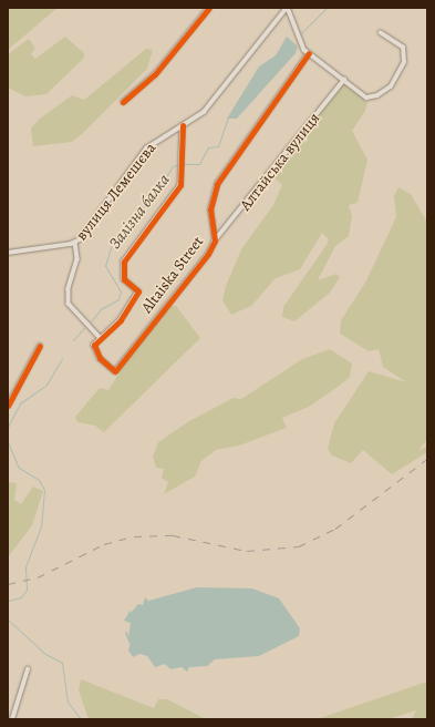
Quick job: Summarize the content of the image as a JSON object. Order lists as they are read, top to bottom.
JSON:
{
  "streets": {
    "street": ["Алтайська вулиця", "вулиця Лемешєва", "Altaiska Street"]
  },
  "crossings": [
    ["Алтайська вулиця", "Altaiska Street"],
    ["вулиця Лемешєва", "Altaiska Street"]
  ],
  "water": ["Залізна балка"]
}
